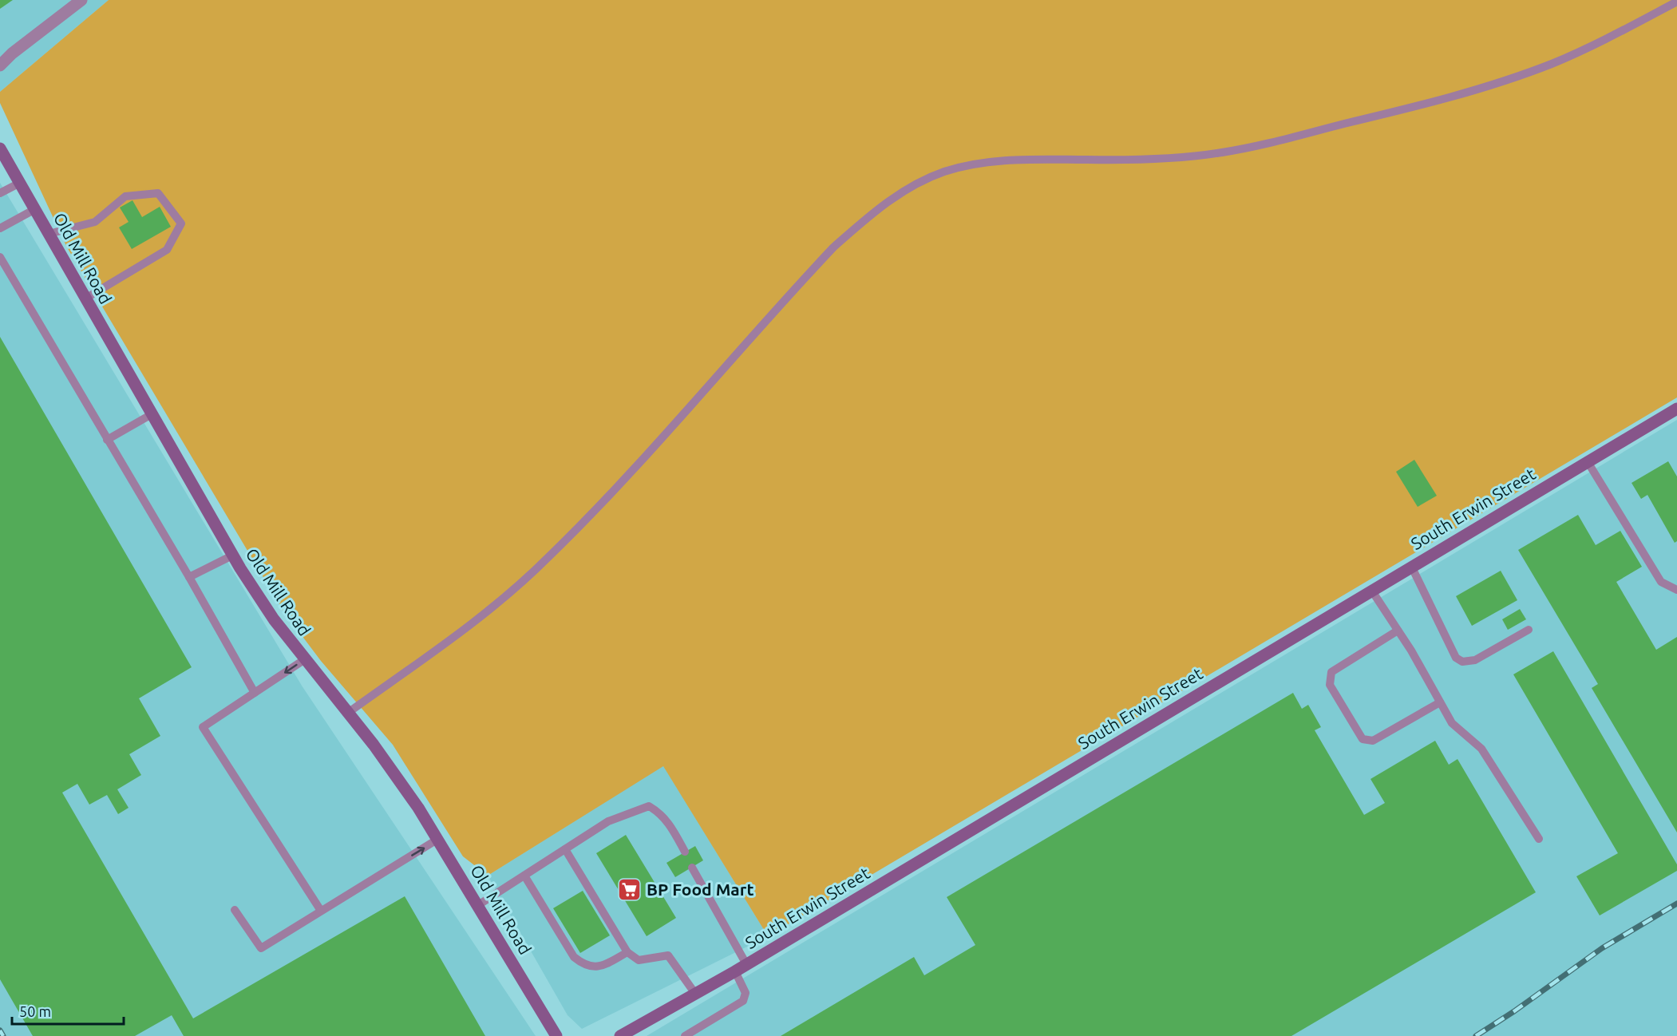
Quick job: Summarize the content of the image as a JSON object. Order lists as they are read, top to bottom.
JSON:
{
  "streets": {
    "street": ["Old Mill Road", "South Erwin Street"]
  },
  "places": {
    "supermarket": ["BP Food Mart"]
  },
  "scale_bar": "50 m"
}
